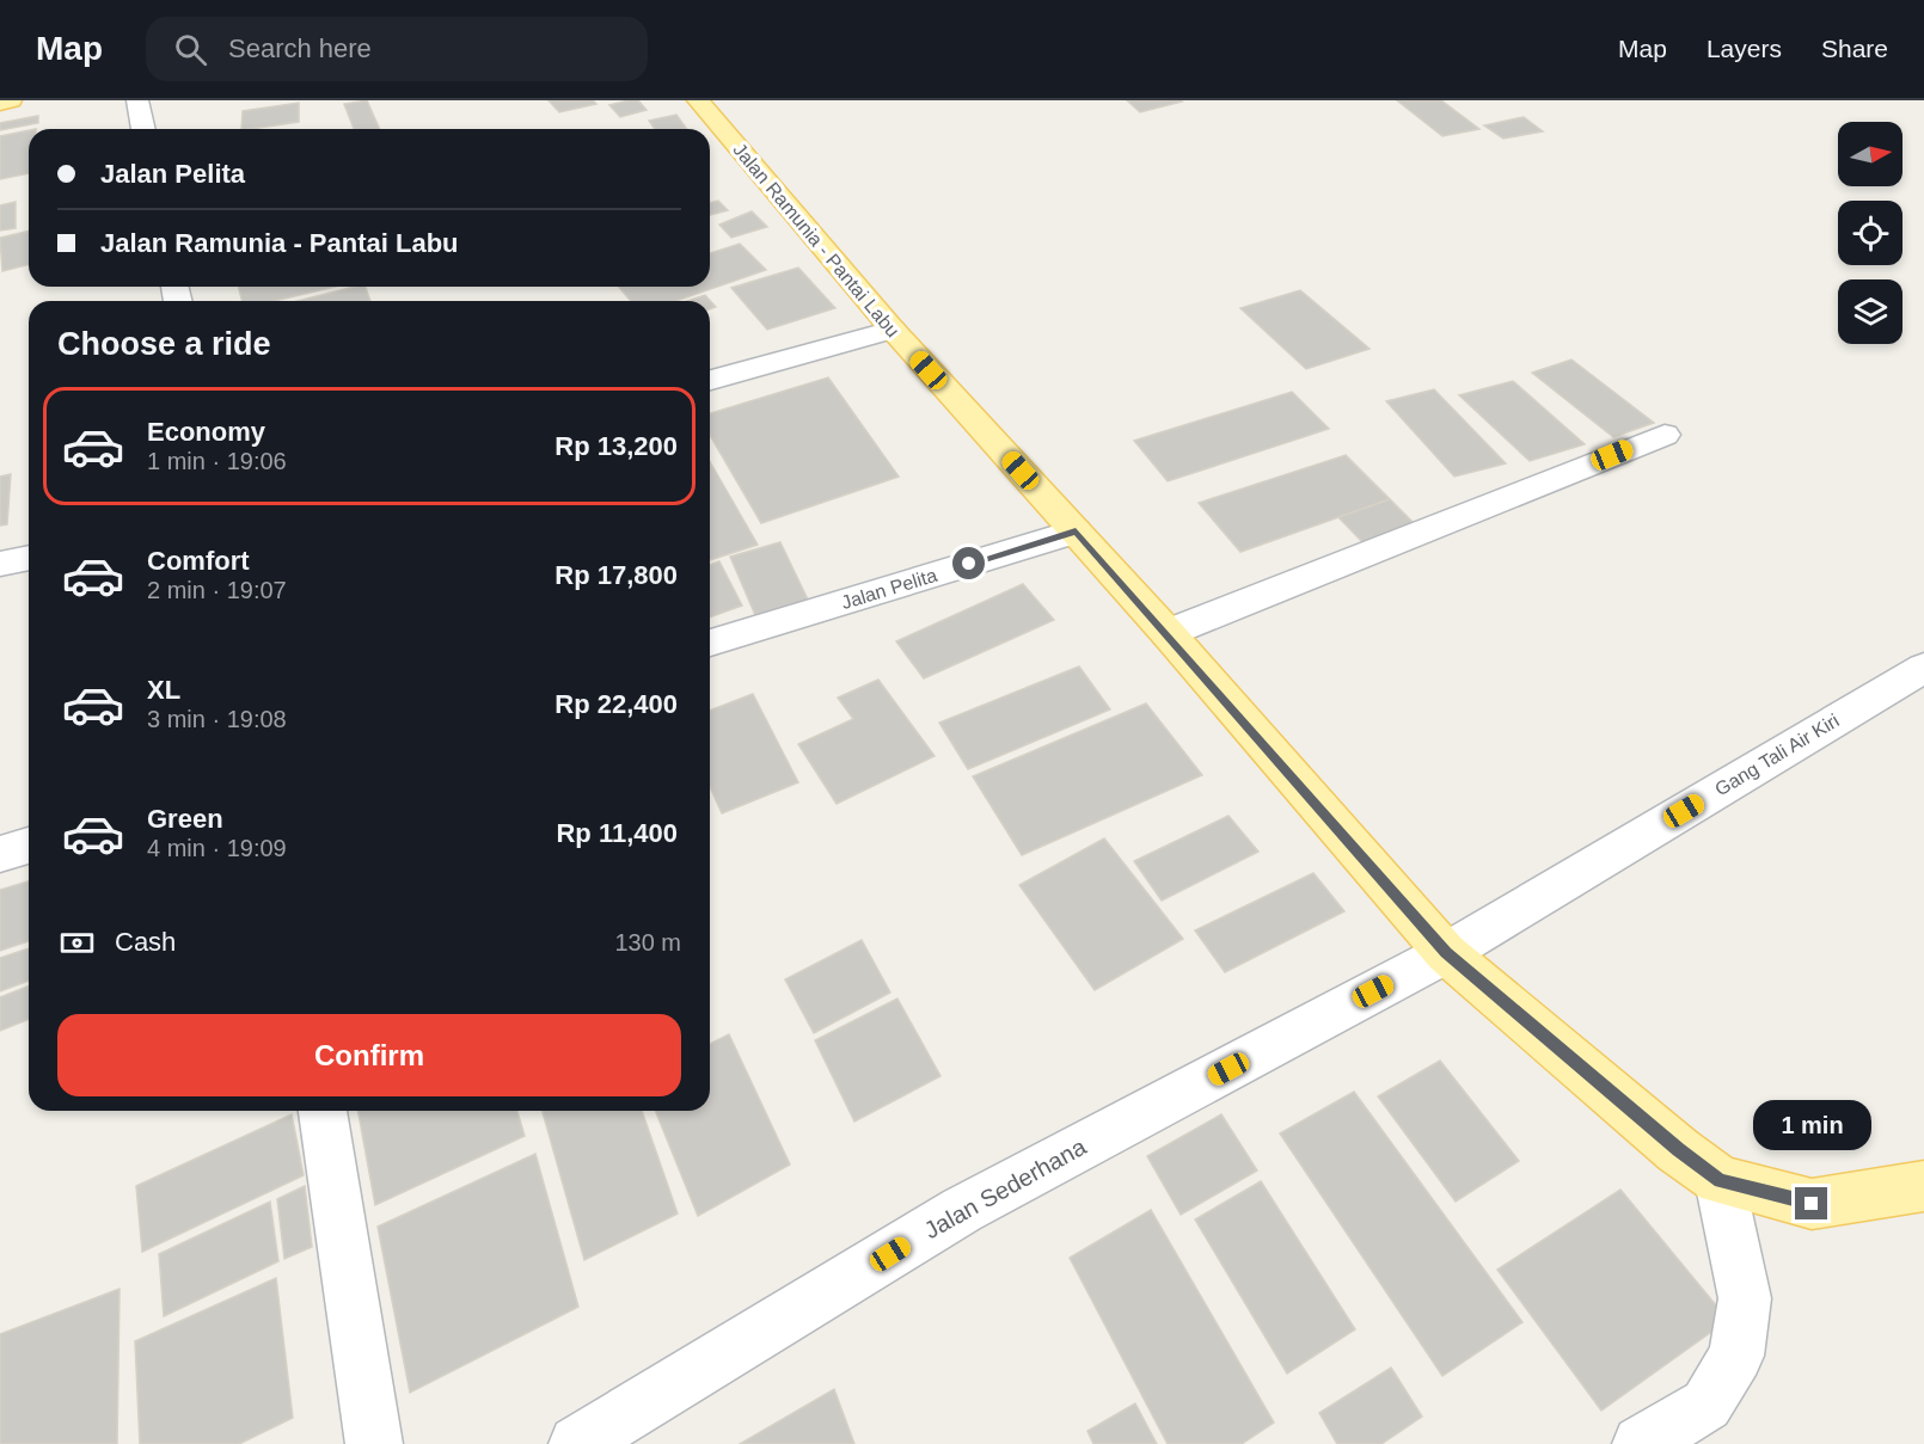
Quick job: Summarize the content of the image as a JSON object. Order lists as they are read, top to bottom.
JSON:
{
  "streets": {
    "main road": ["Jalan Ramunia - Pantai Labu"],
    "street": ["Jalan Pelita", "Gang Tali Air Kiri", "Jalan Sederhana"]
  },
  "crossings": [
    ["Jalan Ramunia - Pantai Labu", "Jalan Pelita"],
    ["Jalan Ramunia - Pantai Labu", "Gang Tali Air Kiri"],
    ["Jalan Ramunia - Pantai Labu", "Jalan Sederhana"],
    ["Gang Tali Air Kiri", "Jalan Sederhana"]
  ],
  "north": "right",
  "page": {
    "header": "Map",
    "search": "Search here",
    "nav": ["Map", "Layers", "Share"],
    "banner": ["Jalan Pelita", "Jalan Ramunia - Pantai Labu"],
    "heading": "Choose a ride",
    "list": [
      {
        "name": "Economy",
        "note": "1 min · 19:06",
        "value": "Rp 13,200"
      },
      {
        "name": "Comfort",
        "note": "2 min · 19:07",
        "value": "Rp 17,800"
      },
      {
        "name": "XL",
        "note": "3 min · 19:08",
        "value": "Rp 22,400"
      },
      {
        "name": "Green",
        "note": "4 min · 19:09",
        "value": "Rp 11,400"
      }
    ],
    "pay": ["Cash", "130 m"],
    "buttons": "Confirm",
    "bubble": "1 min"
  }
}
